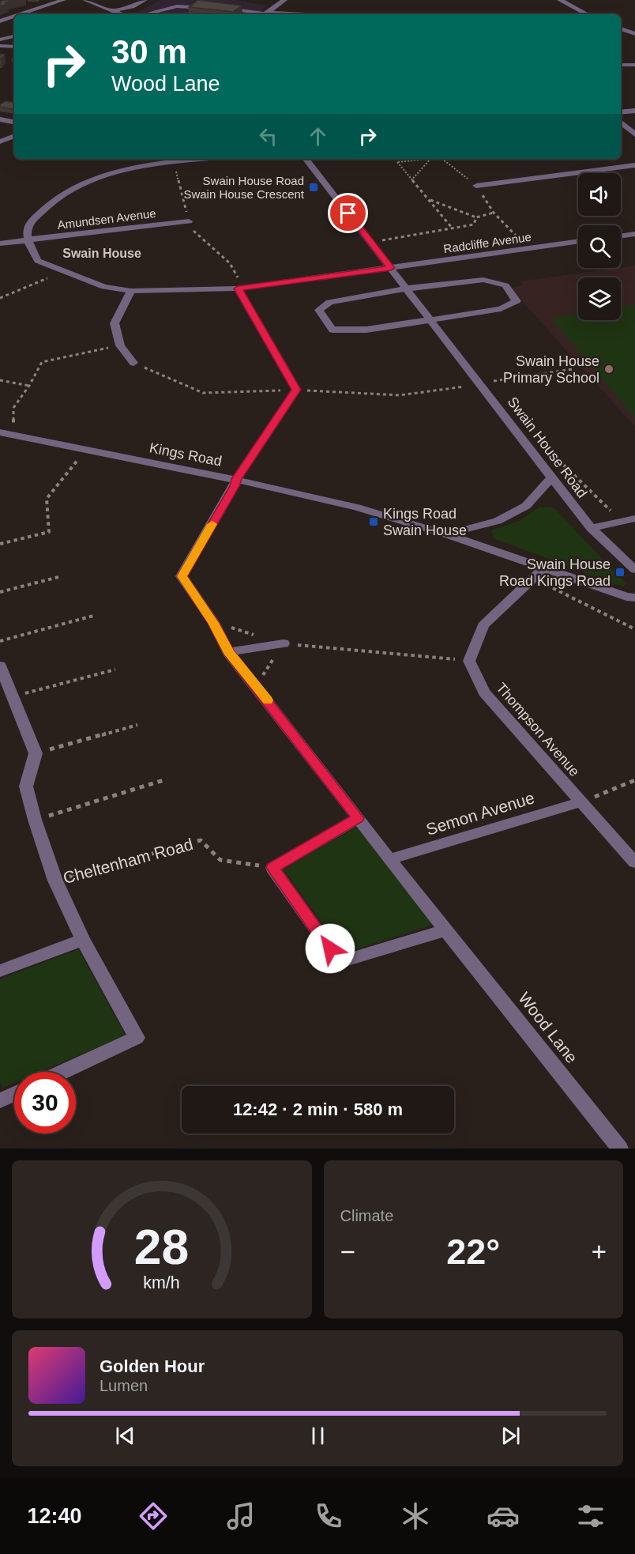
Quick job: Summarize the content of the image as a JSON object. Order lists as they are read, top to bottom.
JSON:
{
  "streets": {
    "street": [
      "Amundsen Avenue",
      "Radcliffe Avenue",
      "Swain House Road",
      "Kings Road",
      "Thompson Avenue",
      "Semon Avenue",
      "Cheltenham Road",
      "Wood Lane"
    ]
  },
  "crossings": [
    ["Amundsen Avenue", "Radcliffe Avenue"],
    ["Radcliffe Avenue", "Swain House Road"],
    ["Kings Road", "Wood Lane"],
    ["Thompson Avenue", "Semon Avenue"],
    ["Semon Avenue", "Wood Lane"]
  ],
  "districts": ["Swain House"],
  "places": {
    "transit": ["Swain House Road Swain House Crescent", "Kings Road Swain House", "Swain House Road Kings Road"],
    "other": ["Swain House Primary School"]
  },
  "page": {
    "turn": ["30 m", "Wood Lane"],
    "limit": "30",
    "trip": "12:42 · 2 min · 580 m",
    "tile": "Climate",
    "heat": ["−", "22°", "+"],
    "song": ["Golden Hour", "Lumen"],
    "tabs": "12:40",
    "gauge": ["28", "km/h"]
  }
}
